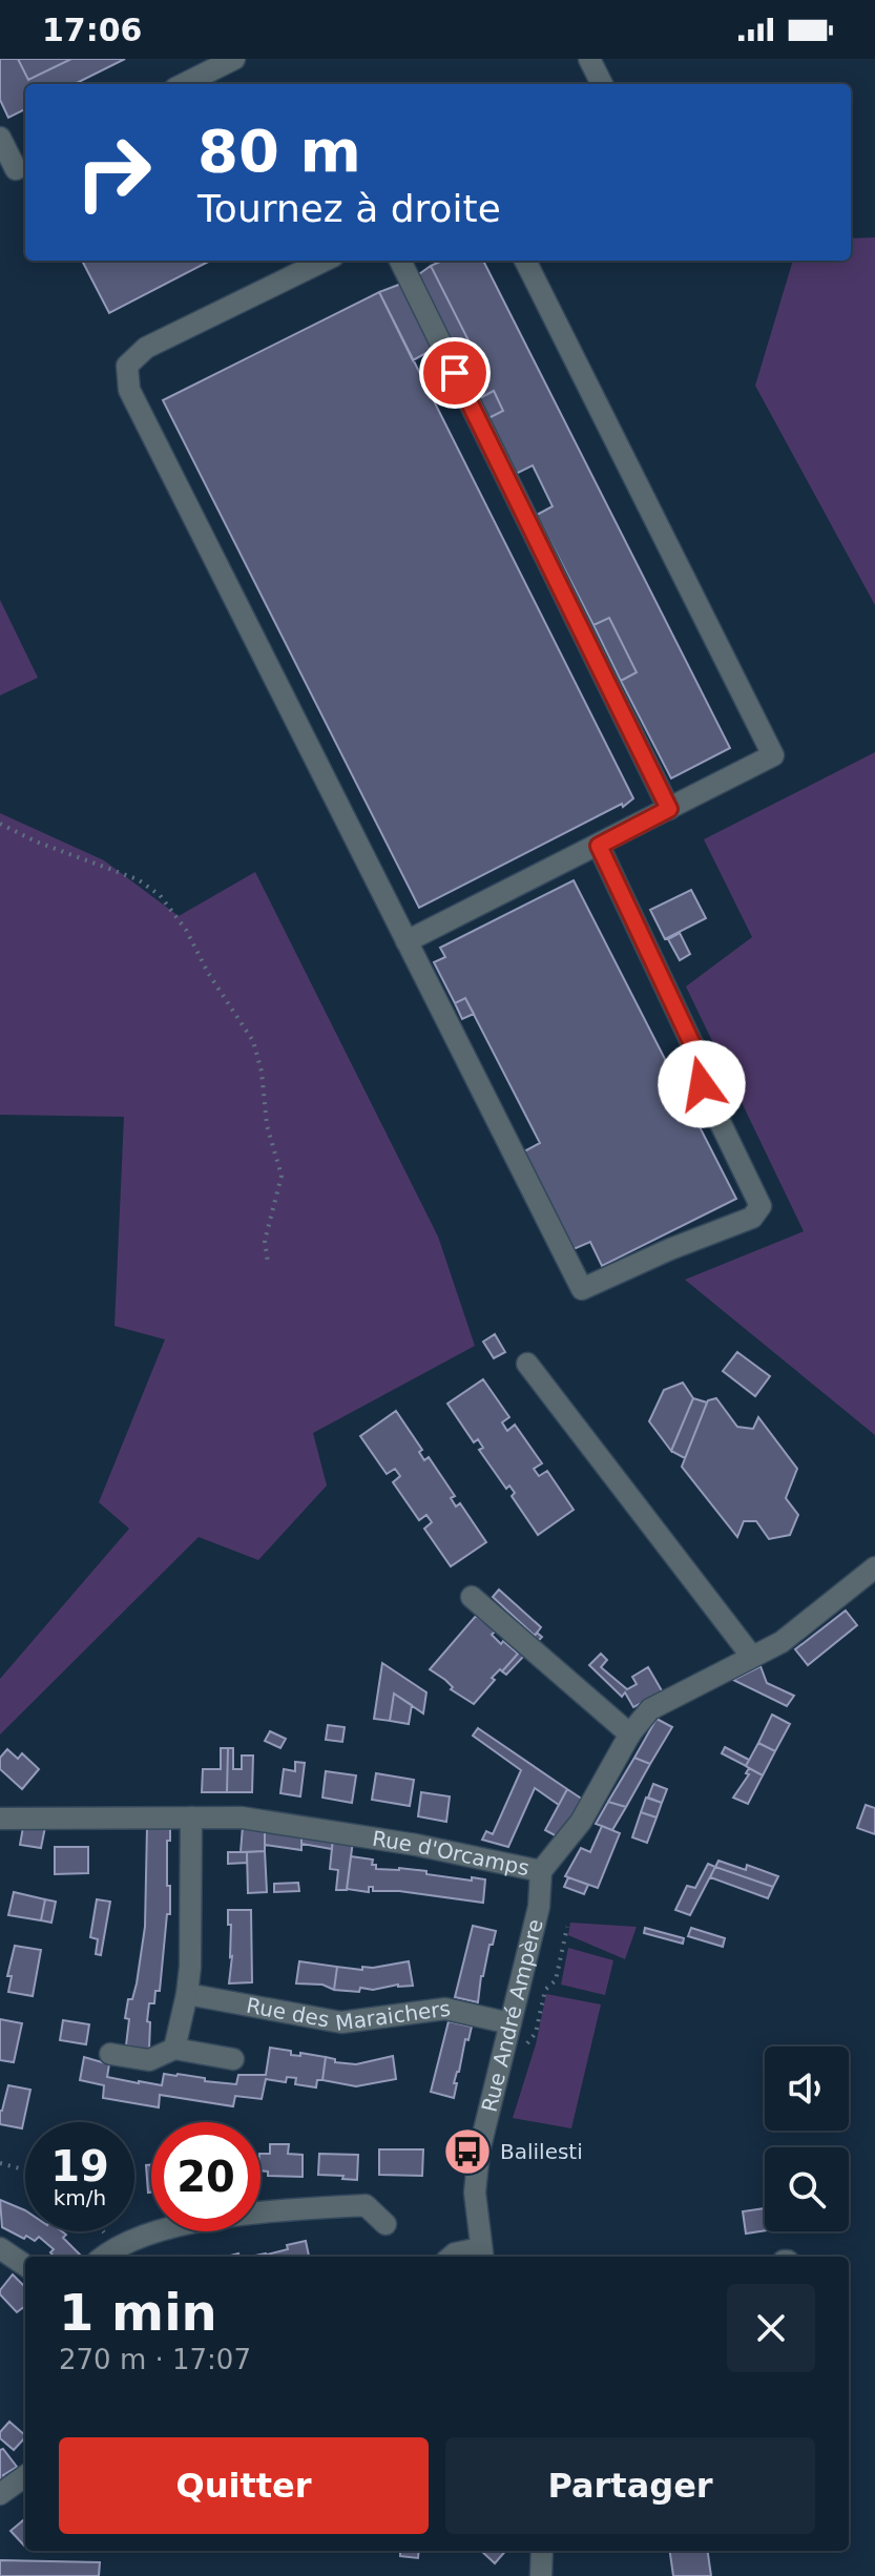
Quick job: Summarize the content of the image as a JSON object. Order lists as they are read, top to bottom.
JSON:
{
  "streets": {
    "street": ["Rue d'Orcamps", "Rue des Maraichers", "Rue André Ampère"]
  },
  "crossings": [
    ["Rue d'Orcamps", "Rue André Ampère"],
    ["Rue des Maraichers", "Rue André Ampère"]
  ],
  "places": {
    "bus stop": ["Balilesti"]
  },
  "page": {
    "status": "17:06",
    "turn": ["80 m", "Tournez à droite"],
    "speed": "19 km/h",
    "limit": "20",
    "heading": ["1 min", "270 m · 17:07"],
    "buttons": ["Quitter", "Partager"]
  }
}
